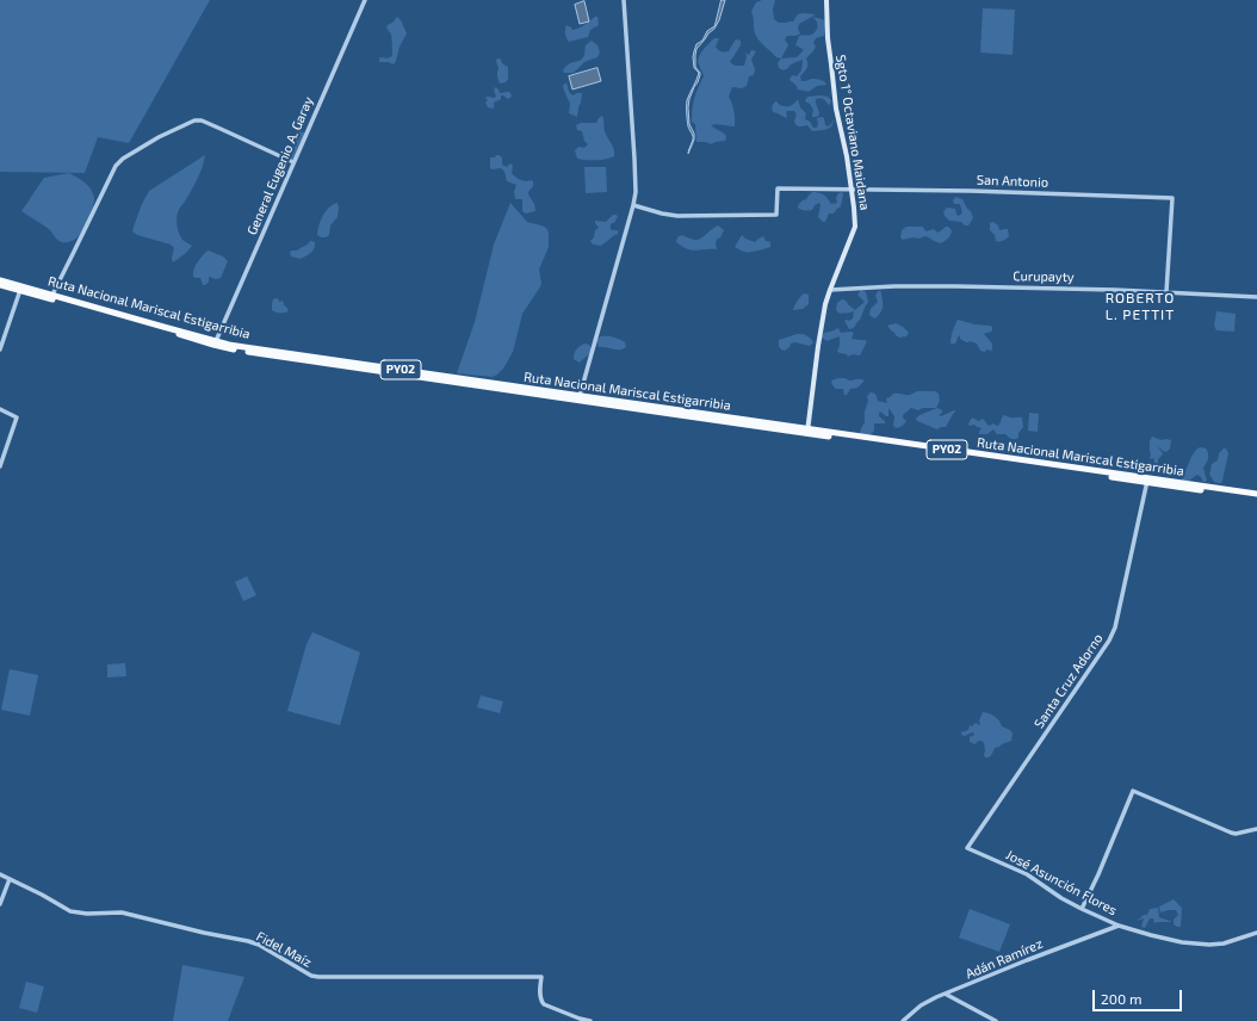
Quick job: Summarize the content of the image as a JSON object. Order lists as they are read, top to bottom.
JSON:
{
  "streets": {
    "highway": ["Ruta Nacional Mariscal Estigarribia", "PY02"],
    "main road": ["Sgto 1° Octaviano Maidana"],
    "street": [
      "General Eugenio A. Garay",
      "San Antonio",
      "Curupayty",
      "Santa Cruz Adorno",
      "José Asunción Flores",
      "Fidel Maíz",
      "Adán Ramírez"
    ]
  },
  "crossings": [
    ["Sgto 1° Octaviano Maidana", "San Antonio"],
    ["Sgto 1° Octaviano Maidana", "Curupayty"],
    ["Sgto 1° Octaviano Maidana", "Ruta Nacional Mariscal Estigarribia"],
    ["General Eugenio A. Garay", "Ruta Nacional Mariscal Estigarribia"],
    ["San Antonio", "Curupayty"],
    ["Ruta Nacional Mariscal Estigarribia", "Santa Cruz Adorno"],
    ["Santa Cruz Adorno", "José Asunción Flores"],
    ["José Asunción Flores", "Adán Ramírez"]
  ],
  "districts": ["ROBERTO L. PETTIT"],
  "scale_bar": "200 m"
}
